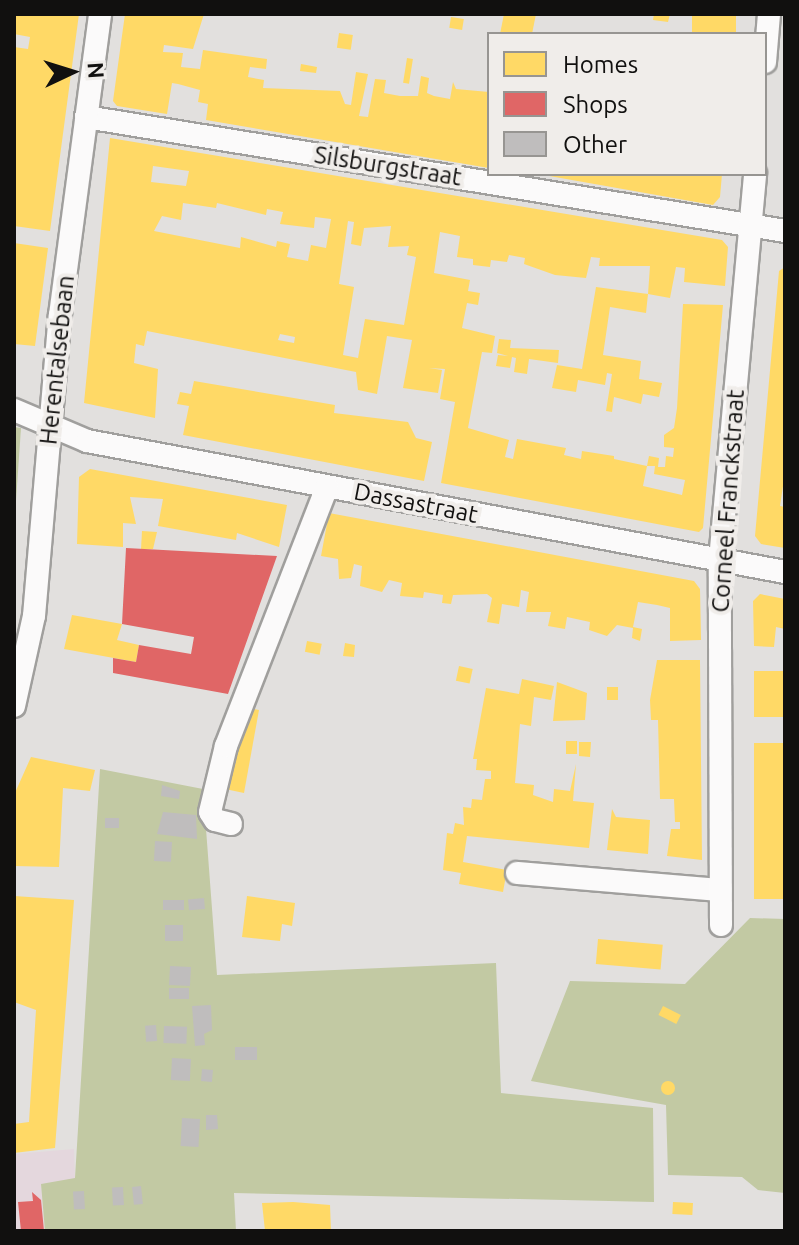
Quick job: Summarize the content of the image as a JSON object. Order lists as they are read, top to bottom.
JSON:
{
  "streets": {
    "street": [
      "Silsburgstraat",
      "Herentalsebaan",
      "Corneel Franckstraat",
      "Dassastraat"
    ]
  },
  "crossings": [
    ["Silsburgstraat", "Herentalsebaan"],
    ["Silsburgstraat", "Corneel Franckstraat"],
    ["Herentalsebaan", "Dassastraat"],
    ["Corneel Franckstraat", "Dassastraat"]
  ],
  "legend": ["Homes", "Shops", "Other"],
  "north": "right"
}
